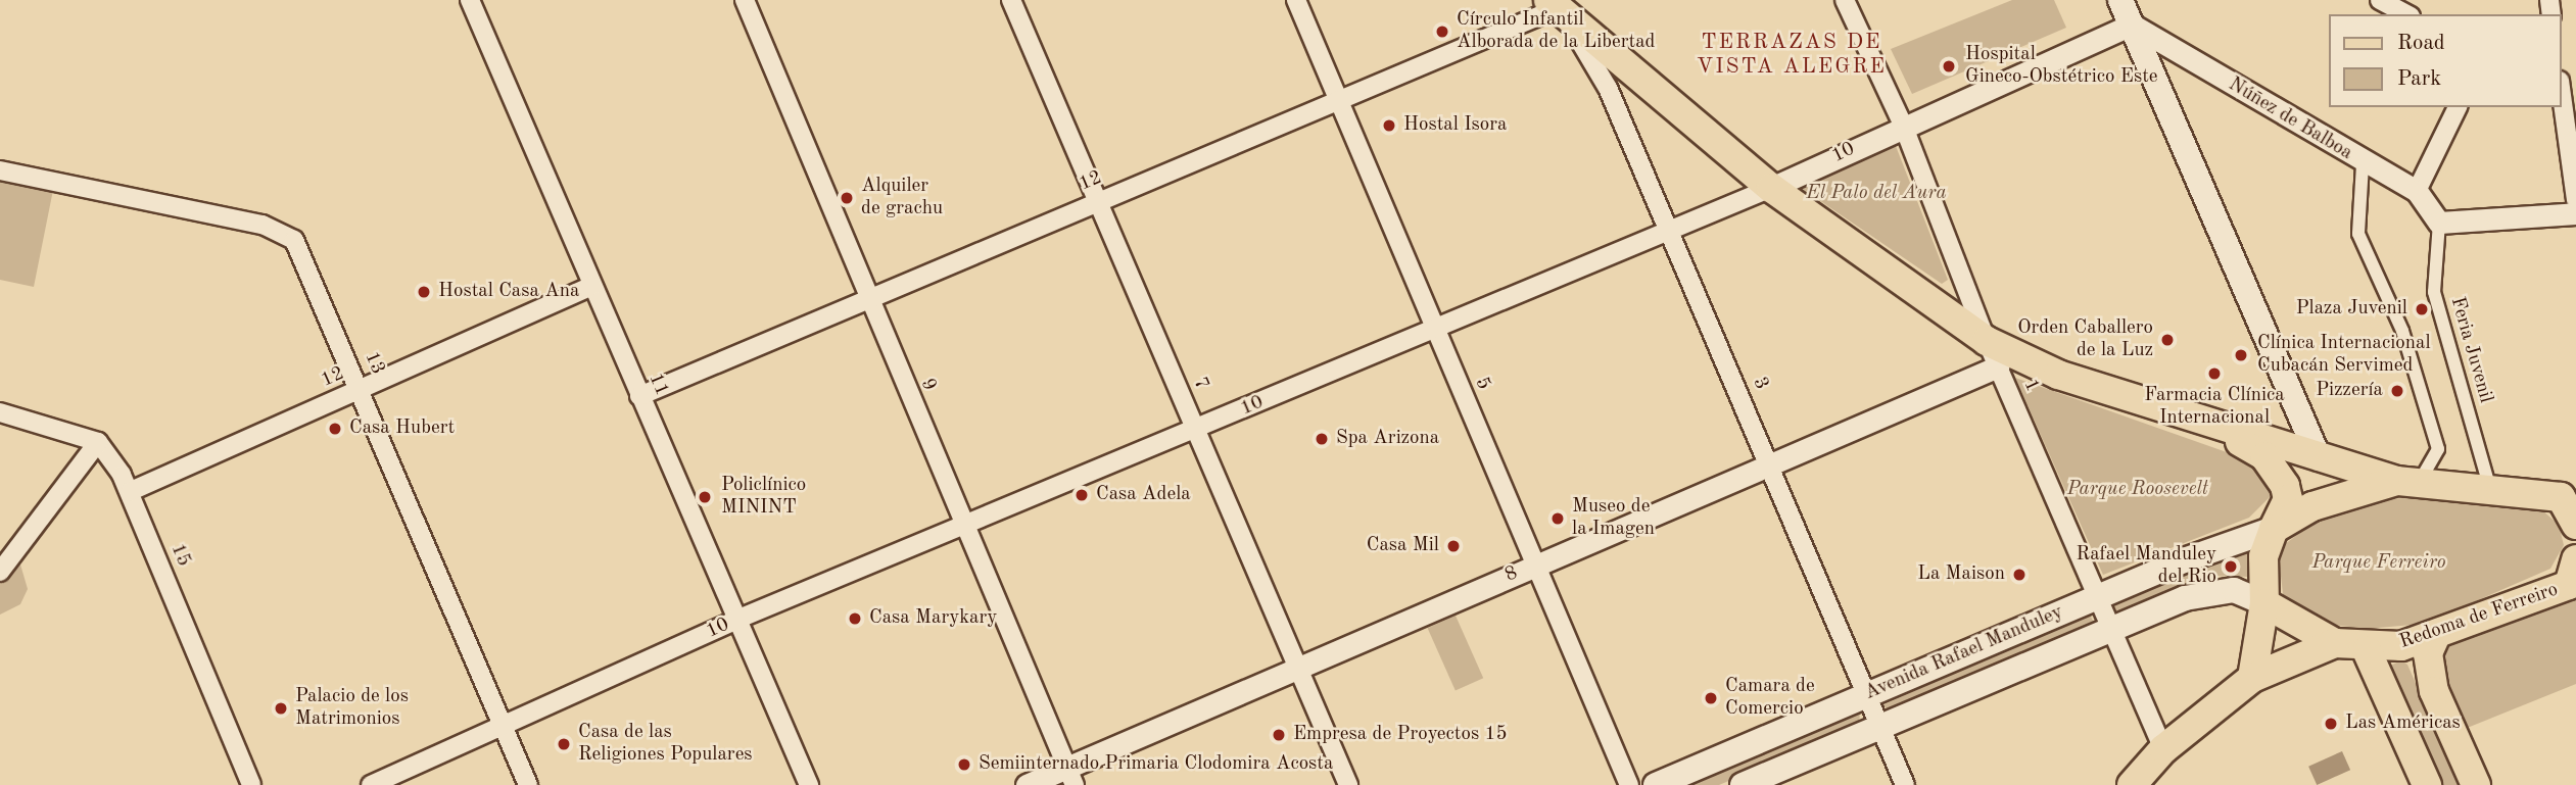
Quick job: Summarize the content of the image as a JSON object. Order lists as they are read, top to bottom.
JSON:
{
  "streets": {
    "main road": ["Redoma de Ferreiro", "Avenida Rafael Manduley"],
    "street": [
      "Núñez de Balboa",
      "10",
      "12",
      "Feria Juvenil",
      "13",
      "7",
      "5",
      "3",
      "11",
      "9",
      "1",
      "15",
      "8"
    ]
  },
  "crossings": [
    ["Núñez de Balboa", "10"],
    ["Núñez de Balboa", "Feria Juvenil"],
    ["10", "13"],
    ["10", "7"],
    ["10", "5"],
    ["10", "3"],
    ["10", "11"],
    ["10", "9"],
    ["10", "1"],
    ["12", "13"],
    ["12", "7"],
    ["12", "5"],
    ["12", "3"],
    ["12", "11"],
    ["12", "9"],
    ["12", "15"],
    ["7", "8"],
    ["5", "8"],
    ["3", "8"],
    ["3", "Avenida Rafael Manduley"],
    ["9", "8"],
    ["1", "8"],
    ["1", "Avenida Rafael Manduley"],
    ["Redoma de Ferreiro", "Avenida Rafael Manduley"]
  ],
  "districts": ["TERRAZAS DE VISTA ALEGRE"],
  "parks": ["El Palo del Aura", "Parque Roosevelt", "Parque Ferreiro"],
  "places": [
    "Círculo Infantil Alborada de la Libertad",
    "Hospital Gineco-Obstétrico Este",
    "Hostal Isora",
    "Alquiler de grachu",
    "Hostal Casa Ana",
    "Plaza Juvenil",
    "Orden Caballero de la Luz",
    "Clínica Internacional Cubacán Servimed",
    "Farmacia Clínica Internacional",
    "Pizzería",
    "Casa Hubert",
    "Spa Arizona",
    "Casa Adela",
    "Policlínico MININT",
    "Museo de la Imagen",
    "Casa Mil",
    "Rafael Manduley del Rio",
    "La Maison",
    "Casa Marykary",
    "Camara de Comercio",
    "Palacio de los Matrimonios",
    "Las Américas",
    "Empresa de Proyectos 15",
    "Casa de las Religiones Populares",
    "Semiinternado Primaria Clodomira Acosta"
  ],
  "legend": ["Road", "Park"]
}
